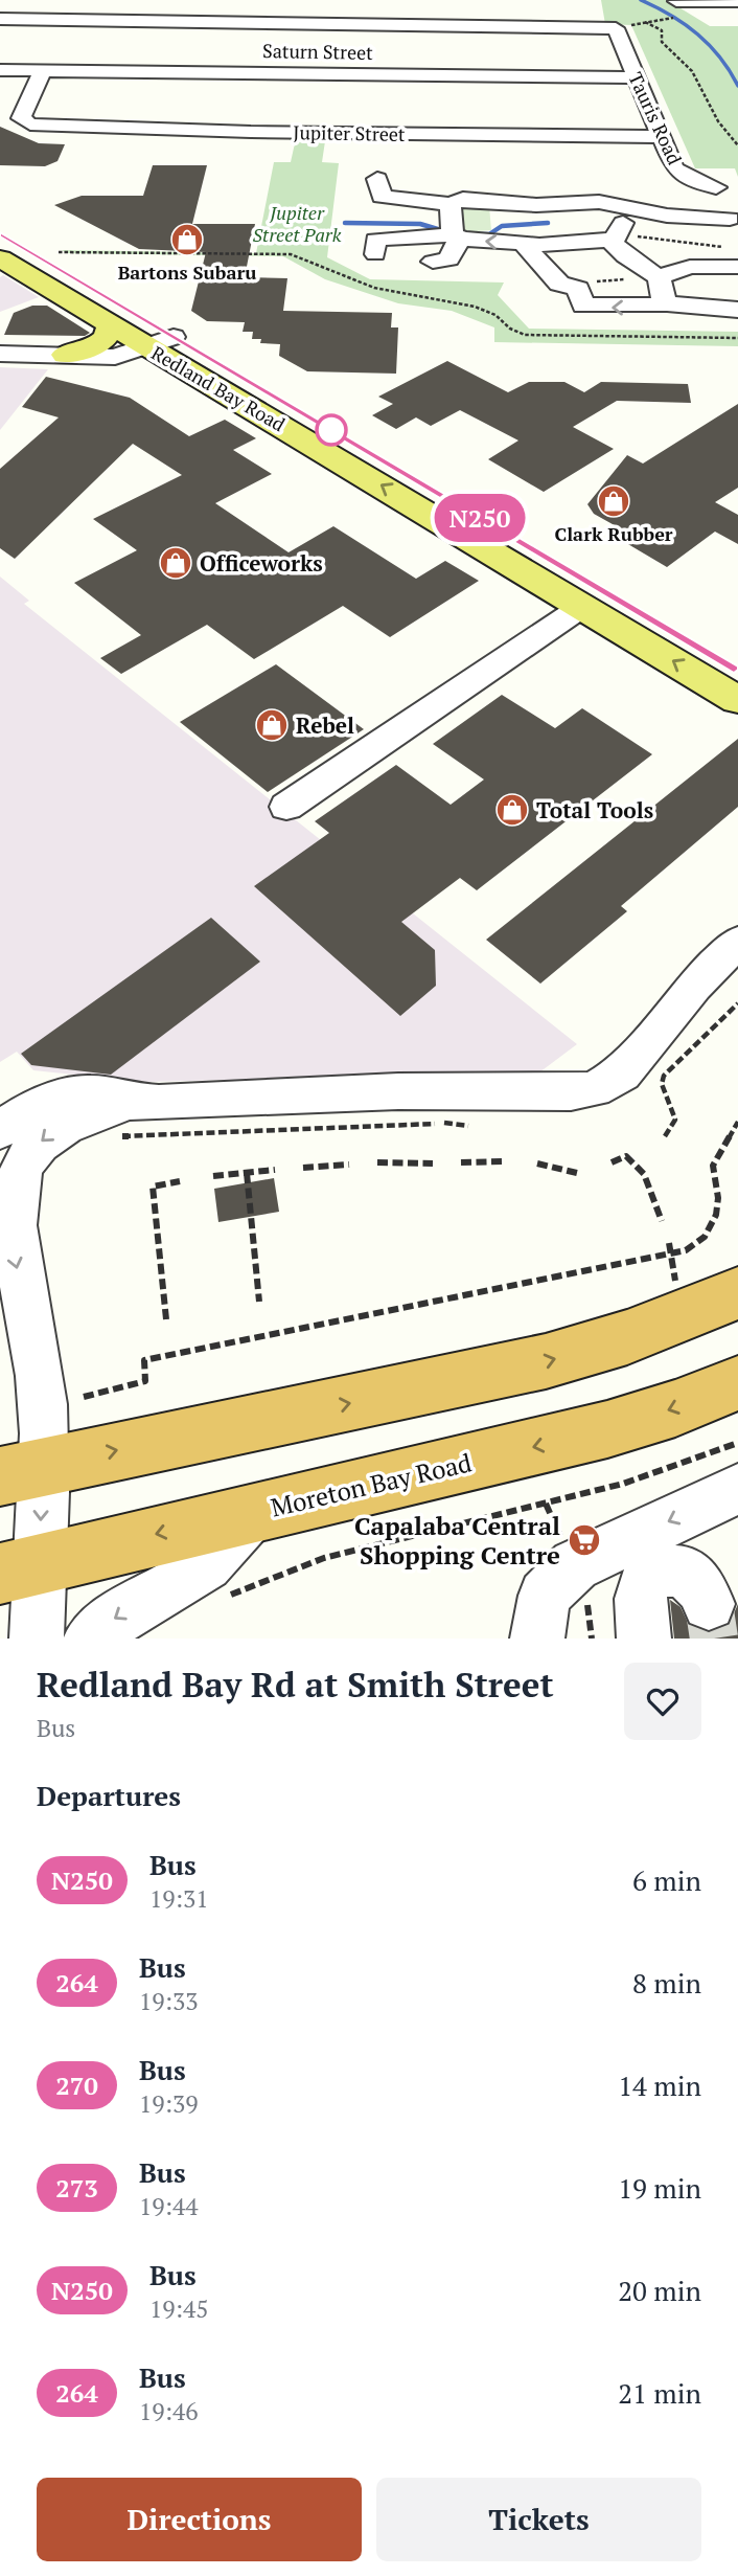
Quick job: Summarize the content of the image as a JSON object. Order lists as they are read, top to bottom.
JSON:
{
  "streets": {
    "highway": ["Moreton Bay Road"],
    "main road": ["Redland Bay Road"],
    "street": ["Saturn Street", "Tauris Road", "Jupiter Street"]
  },
  "crossings": [
    ["Saturn Street", "Tauris Road"],
    ["Saturn Street", "Jupiter Street"],
    ["Tauris Road", "Jupiter Street"]
  ],
  "parks": ["Jupiter Street Park"],
  "places": {
    "shop": [
      "Bartons Subaru",
      "Clark Rubber",
      "Officeworks",
      "Rebel",
      "Total Tools"
    ],
    "supermarket": ["Capalaba Central Shopping Centre"]
  },
  "lines": ["bus line N250"],
  "page": {
    "on_map": "N250",
    "heading": [
      ["Redland Bay Rd at Smith Street", "Bus"],
      "Departures"
    ],
    "list": [
      {
        "mark": "N250",
        "name": "Bus",
        "note": "19:31",
        "value": "6 min"
      },
      {
        "mark": "264",
        "name": "Bus",
        "note": "19:33",
        "value": "8 min"
      },
      {
        "mark": "270",
        "name": "Bus",
        "note": "19:39",
        "value": "14 min"
      },
      {
        "mark": "273",
        "name": "Bus",
        "note": "19:44",
        "value": "19 min"
      },
      {
        "mark": "N250",
        "name": "Bus",
        "note": "19:45",
        "value": "20 min"
      },
      {
        "mark": "264",
        "name": "Bus",
        "note": "19:46",
        "value": "21 min"
      }
    ],
    "buttons": ["Directions", "Tickets"]
  }
}
